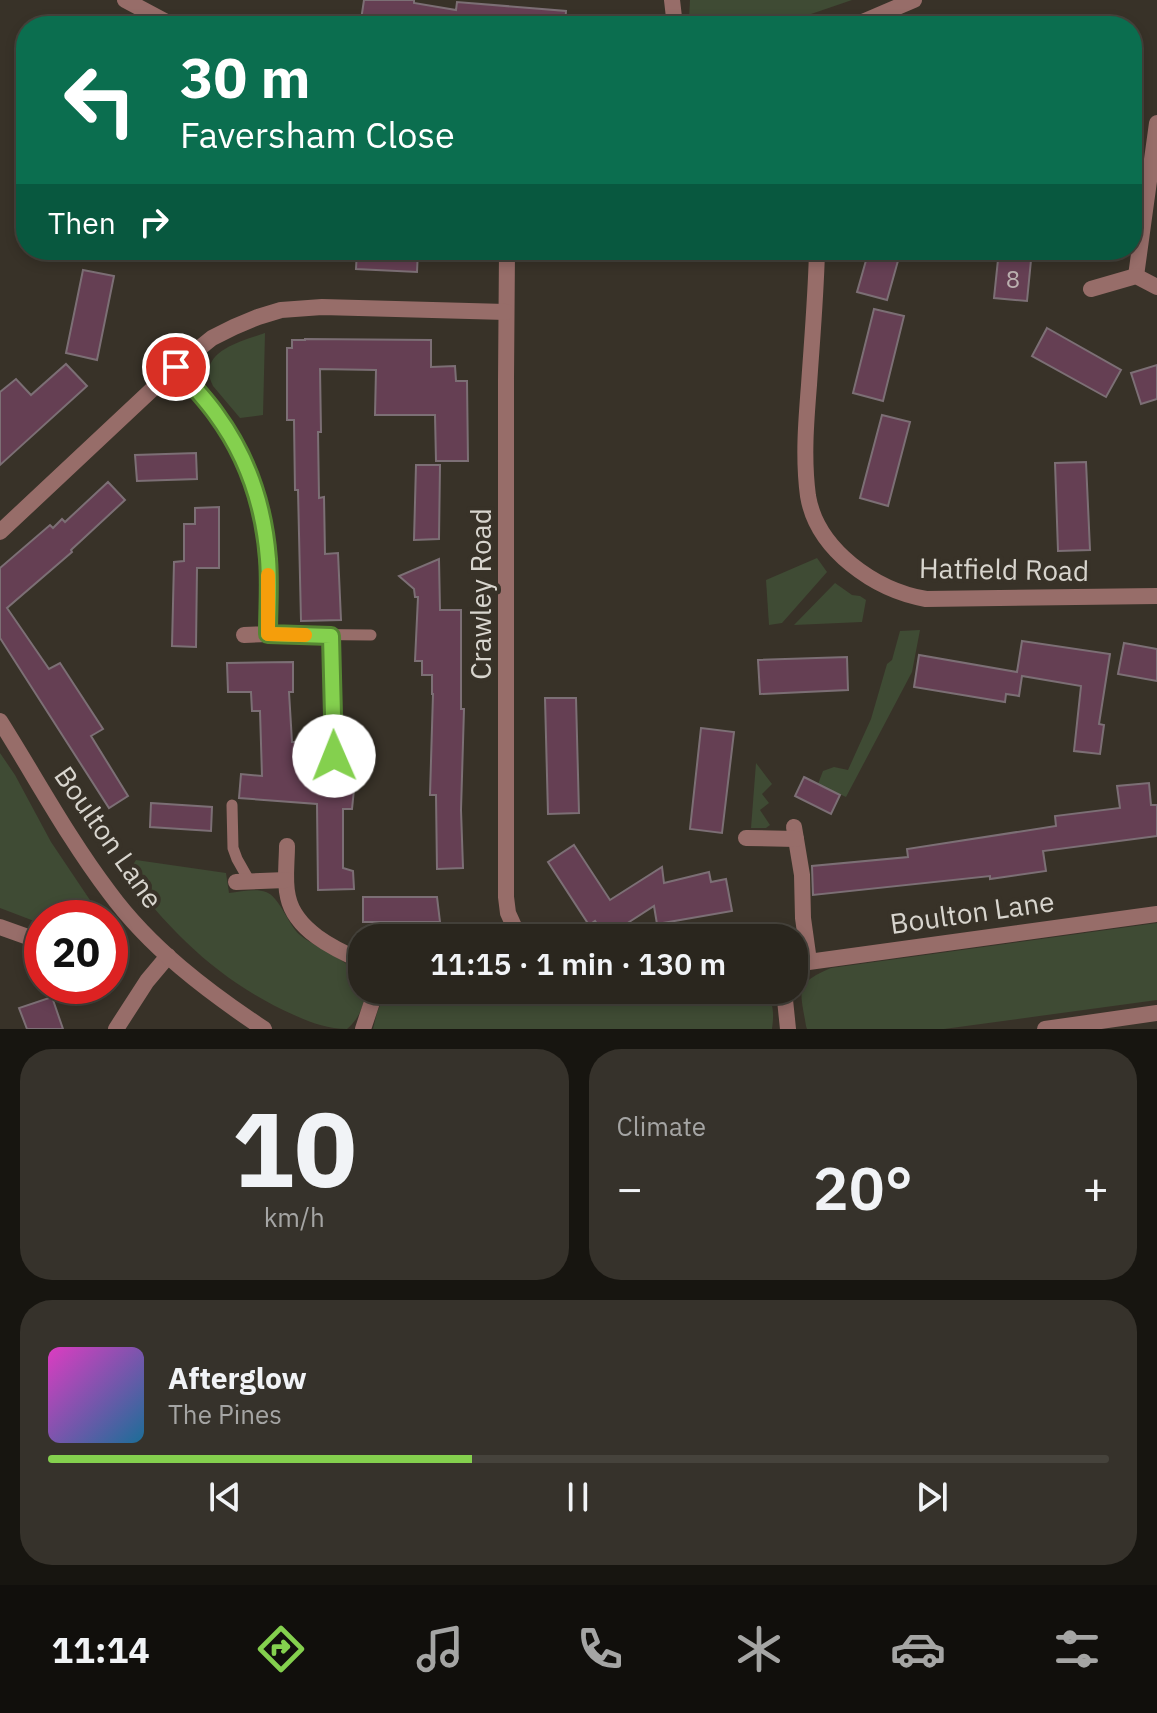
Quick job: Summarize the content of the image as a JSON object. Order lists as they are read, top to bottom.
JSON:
{
  "streets": {
    "street": ["Hatfield Road", "Crawley Road", "Boulton Lane"]
  },
  "house_numbers": ["8"],
  "page": {
    "turn": ["30 m", "Faversham Close"],
    "then": "Then",
    "limit": "20",
    "trip": "11:15 · 1 min · 130 m",
    "tile": [
      ["10", "km/h"],
      "Climate"
    ],
    "heat": ["−", "20°", "+"],
    "song": ["Afterglow", "The Pines"],
    "tabs": "11:14"
  }
}
